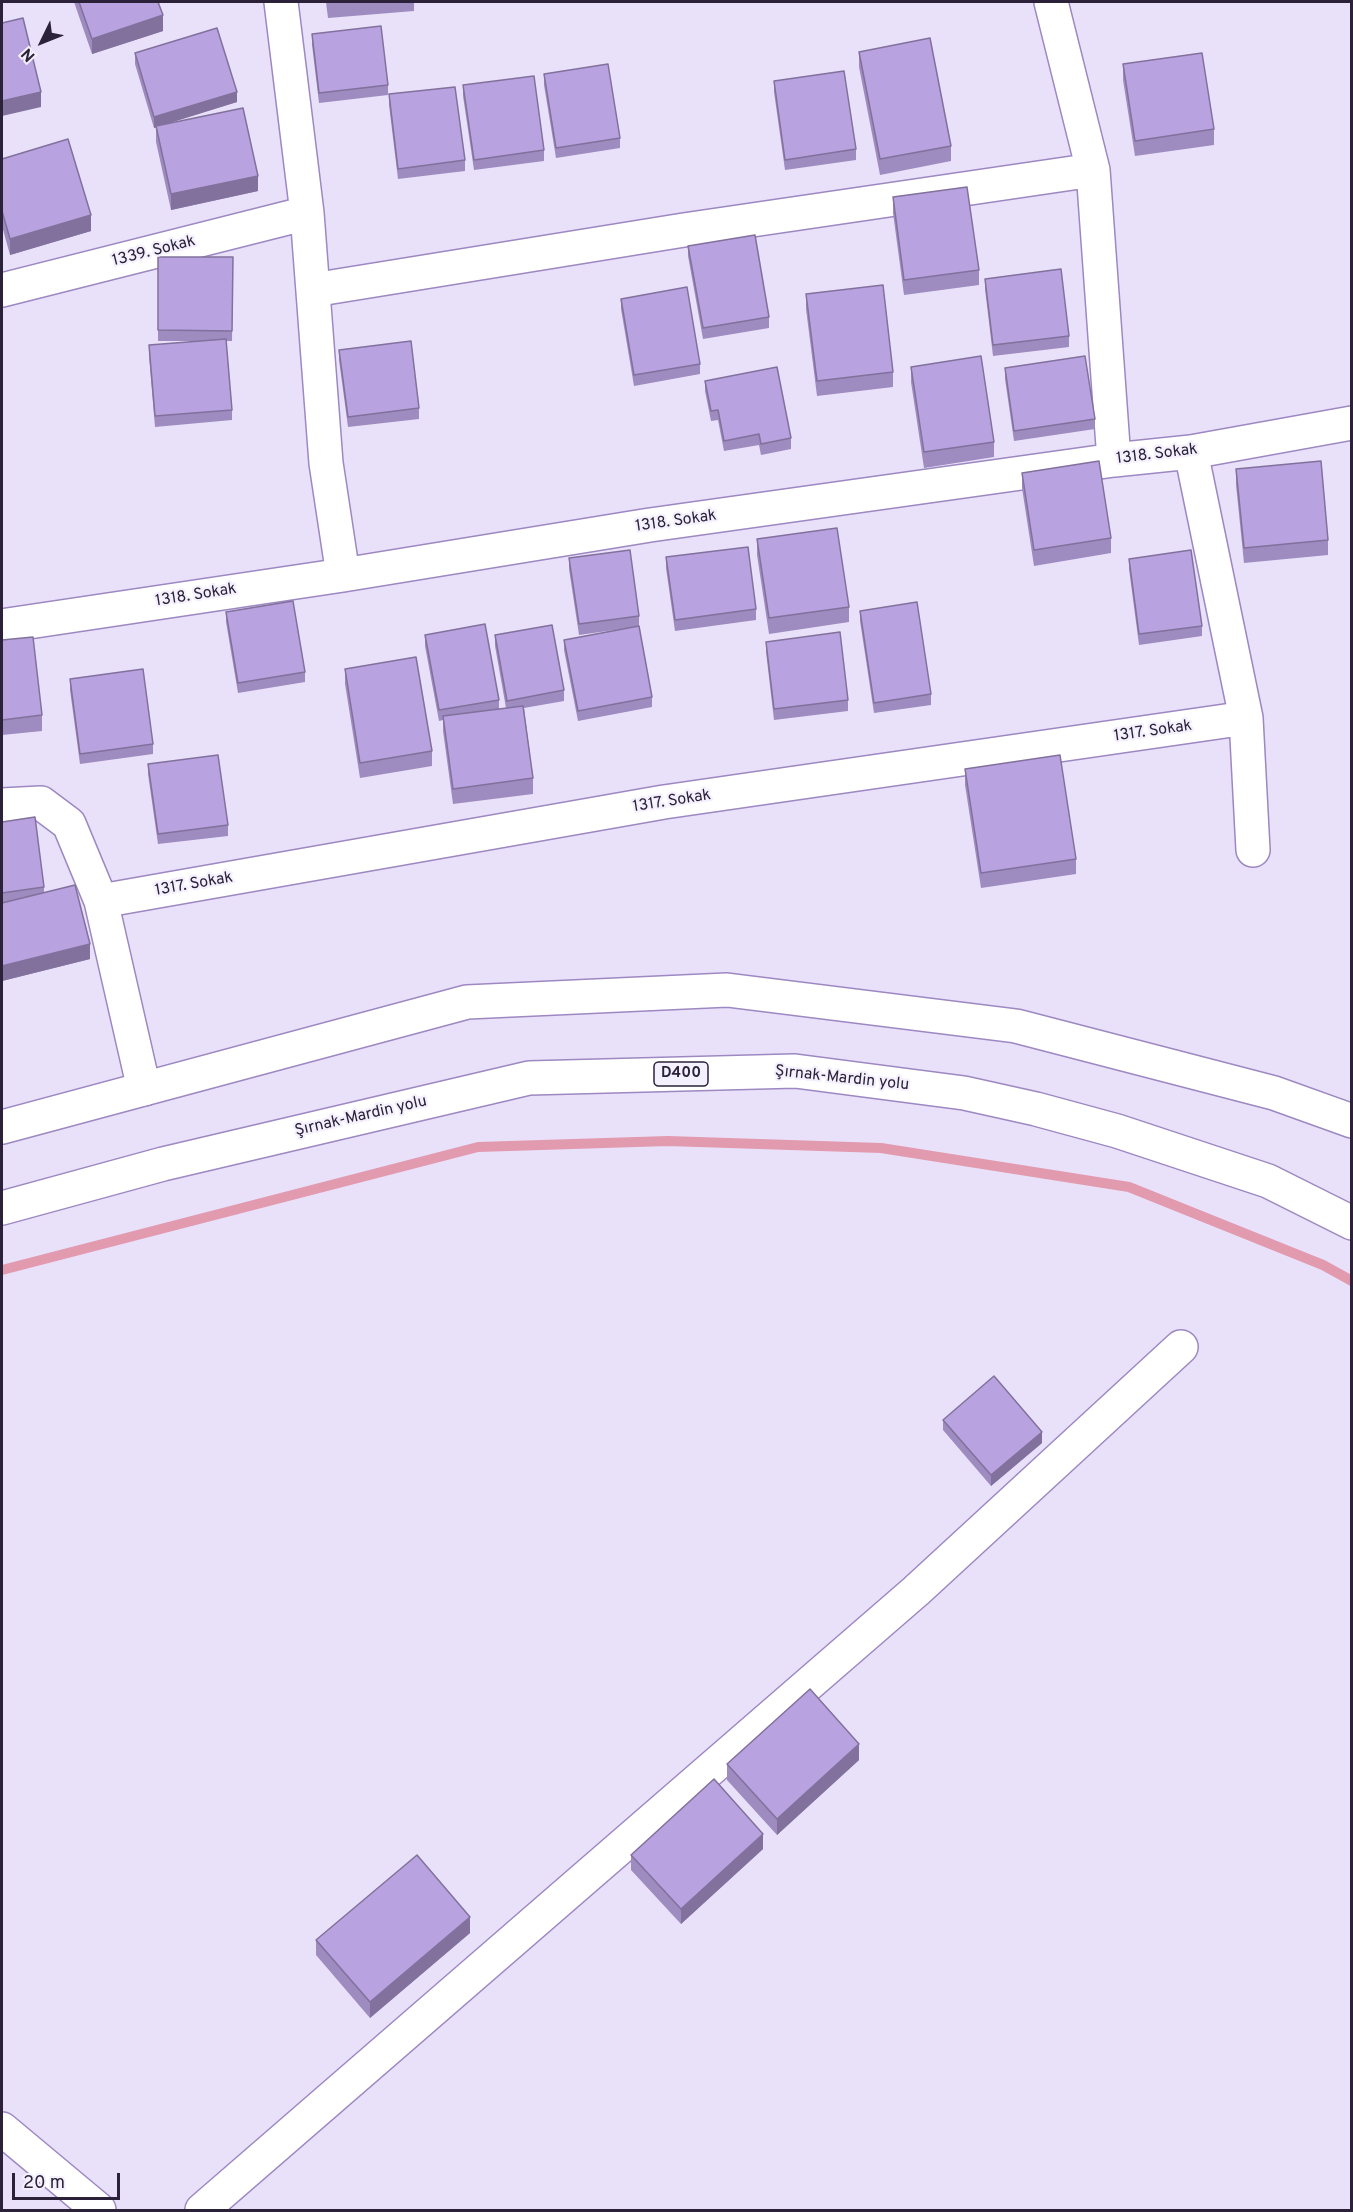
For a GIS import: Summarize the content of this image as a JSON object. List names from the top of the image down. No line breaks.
{"streets":{"main road":["1339. Sokak","1318. Sokak","1317. Sokak","D400","Şırnak-Mardin yolu"]},"scale_bar":"20 m","north":"bottom left"}
